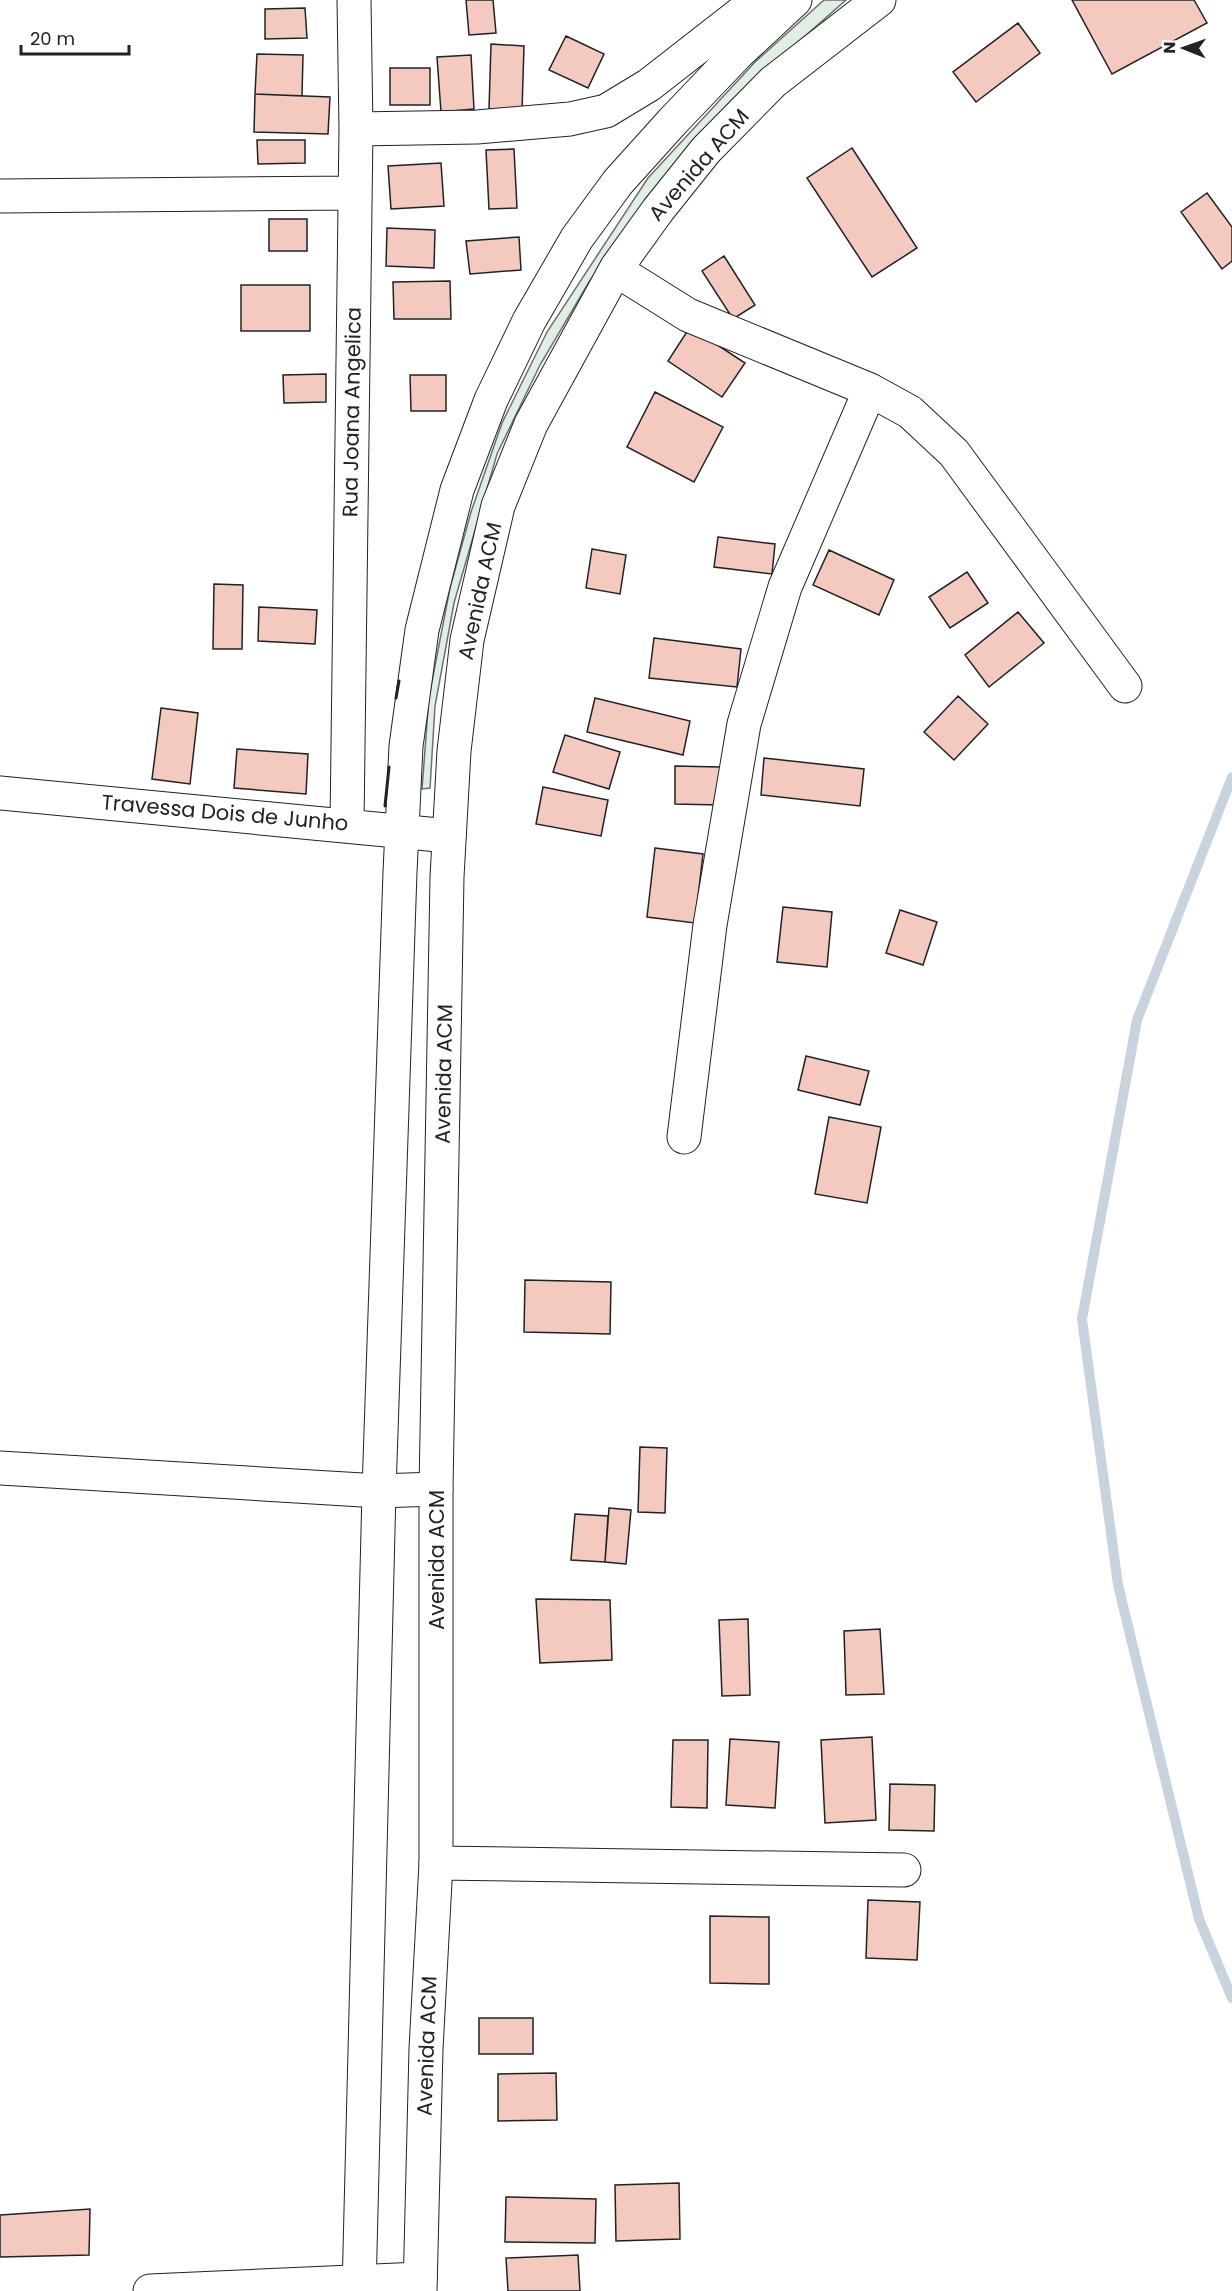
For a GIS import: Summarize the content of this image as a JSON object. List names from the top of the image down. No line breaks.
{"streets":{"main road":["Avenida ACM","Rua Joana Angelica","Travessa Dois de Junho"]},"crossings":[["Avenida ACM","Travessa Dois de Junho"],["Rua Joana Angelica","Travessa Dois de Junho"]],"scale_bar":"20 m","north":"left"}
